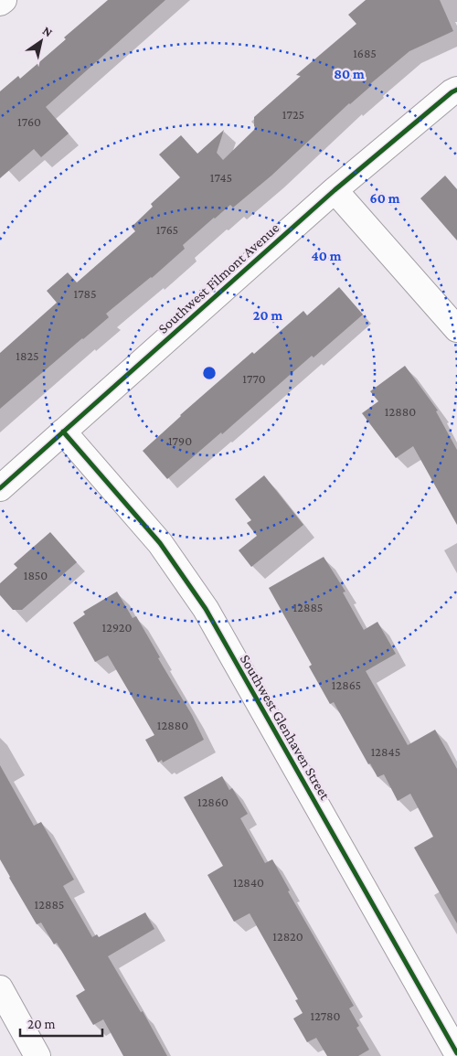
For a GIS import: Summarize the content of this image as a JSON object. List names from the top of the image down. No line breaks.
{"streets":{"street":["Southwest Filmont Avenue","Southwest Glenhaven Street"]},"crossings":[["Southwest Filmont Avenue","Southwest Glenhaven Street"]],"house_numbers":["1685","1725","1760","1745","1765","1785","1825","1770","12880","1790","1850","12885","12920","12865","12880","12845","12860","12840","12885","12820","12780"],"scale_bar":"20 m","north":"top right","rings":["80 m","60 m","40 m","20 m"]}
